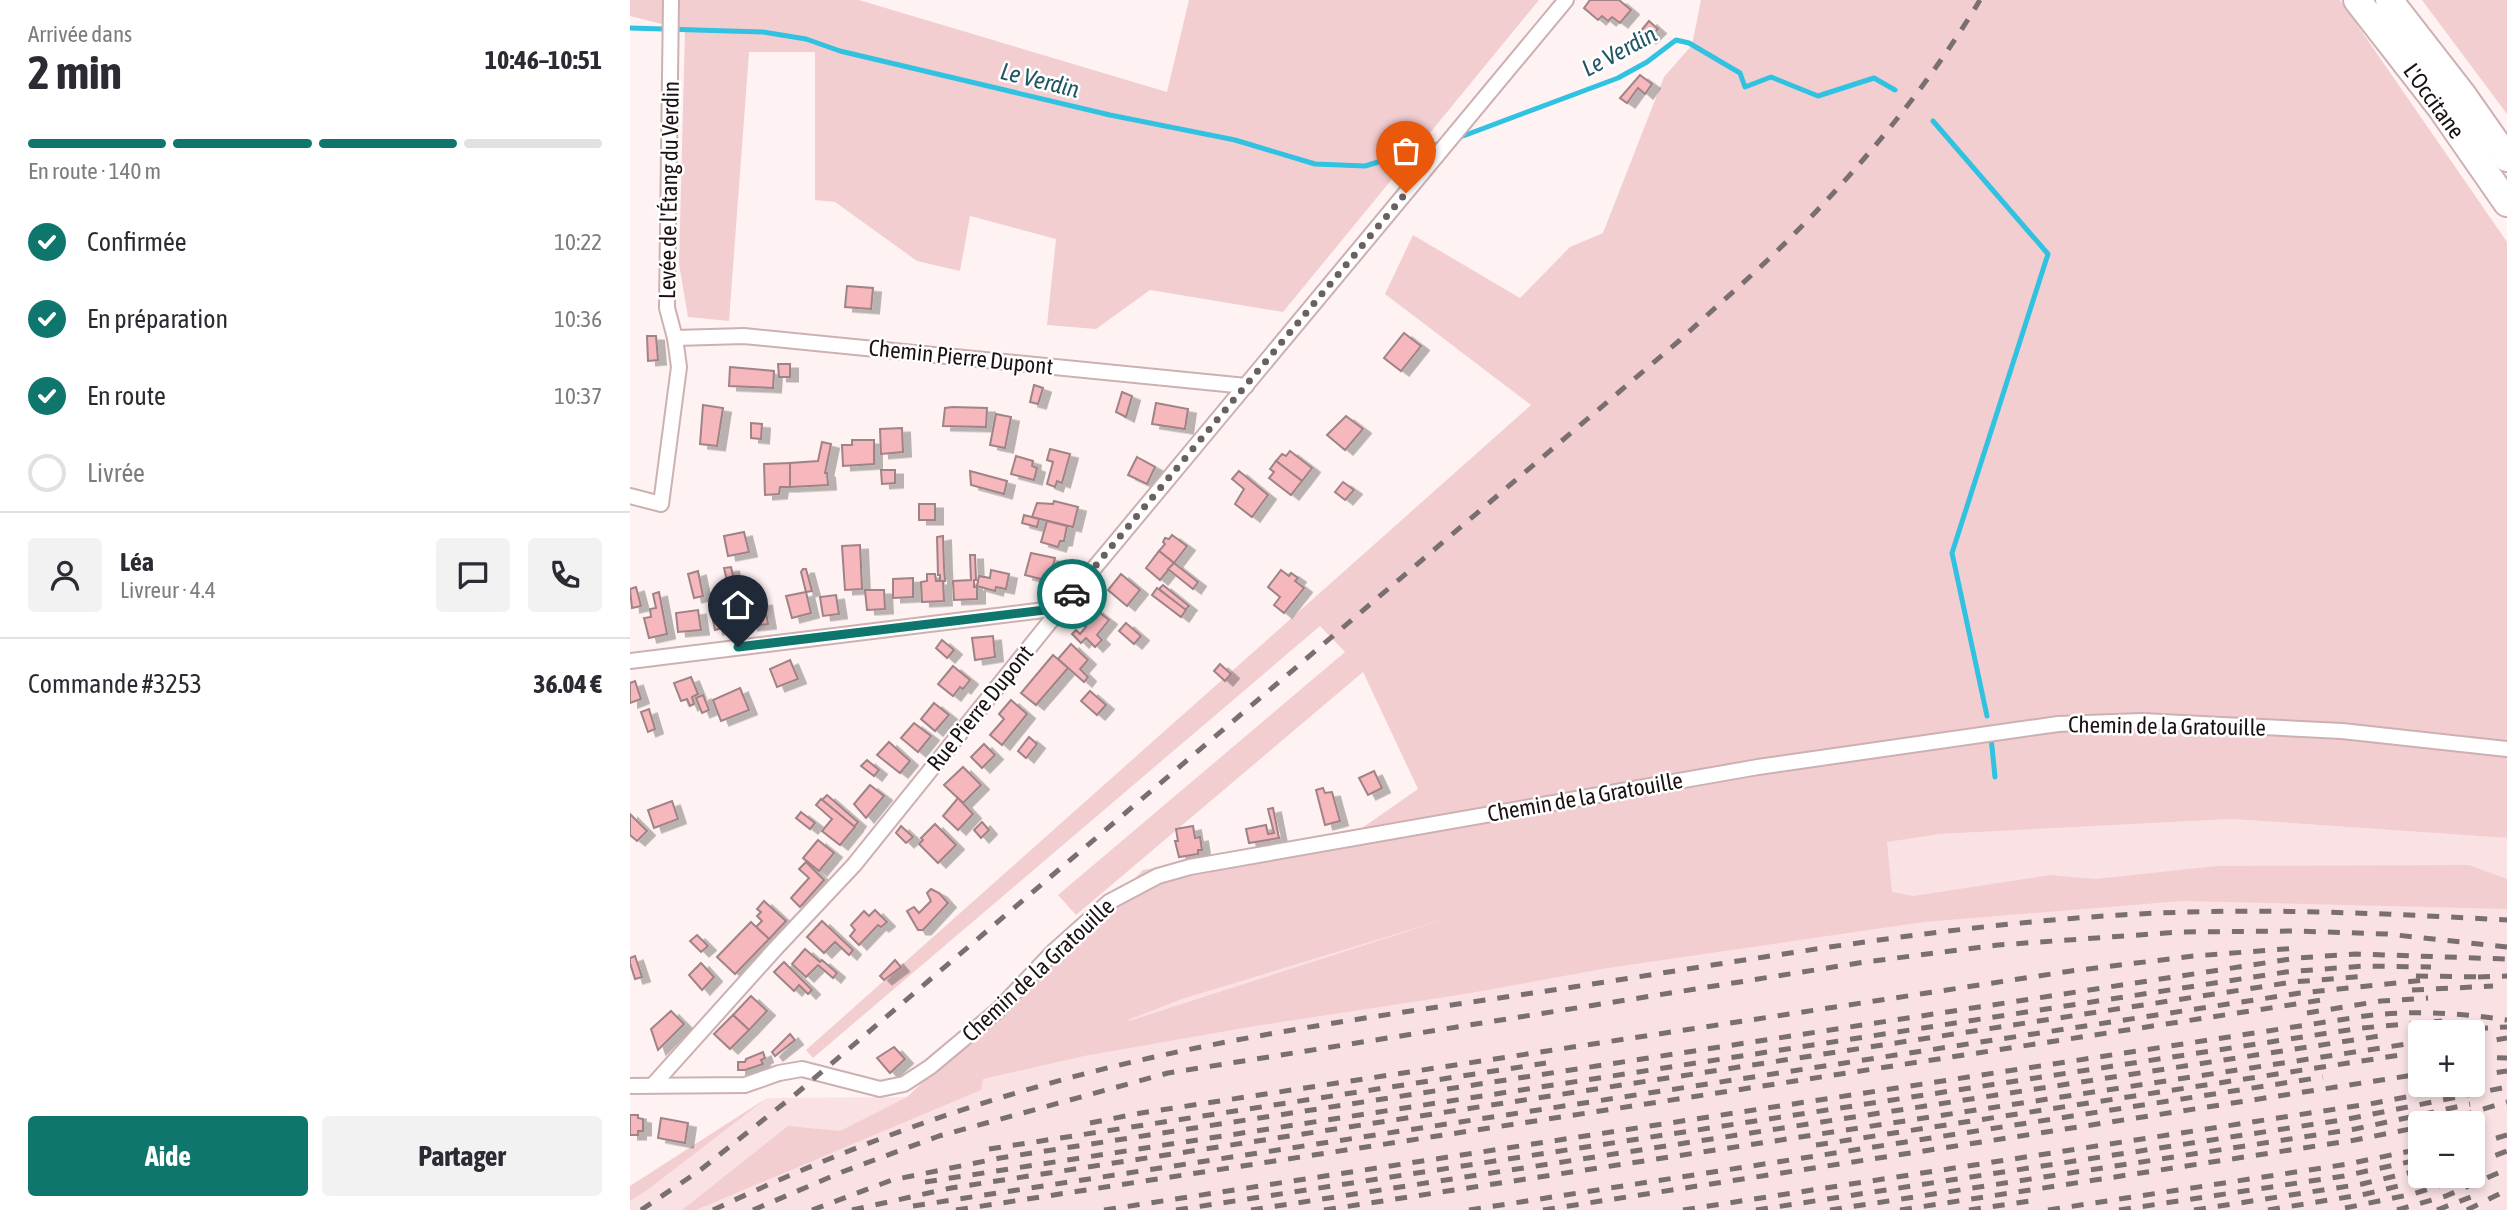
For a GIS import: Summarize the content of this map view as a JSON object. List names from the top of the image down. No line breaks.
{"streets":{"highway":["L'Occitane"],"street":["Levée de l'Étang du Verdin","Chemin Pierre Dupont","Rue Pierre Dupont","Chemin de la Gratouille"]},"crossings":[["Levée de l'Étang du Verdin","Chemin Pierre Dupont"],["Chemin Pierre Dupont","Rue Pierre Dupont"],["Rue Pierre Dupont","Chemin de la Gratouille"]],"water":["Le Verdin"],"page":{"heading":["2 min","Arrivée dans","10:46–10:51"],"panel":["Léa","Livreur · 4.4","Commande #3253","36.04 €"],"bar":"En route · 140 m","list":[["Confirmée","10:22"],["En préparation","10:36"],["En route","10:37"],"Livrée"],"map_buttons":["+","−"],"buttons":["Aide","Partager"]}}
